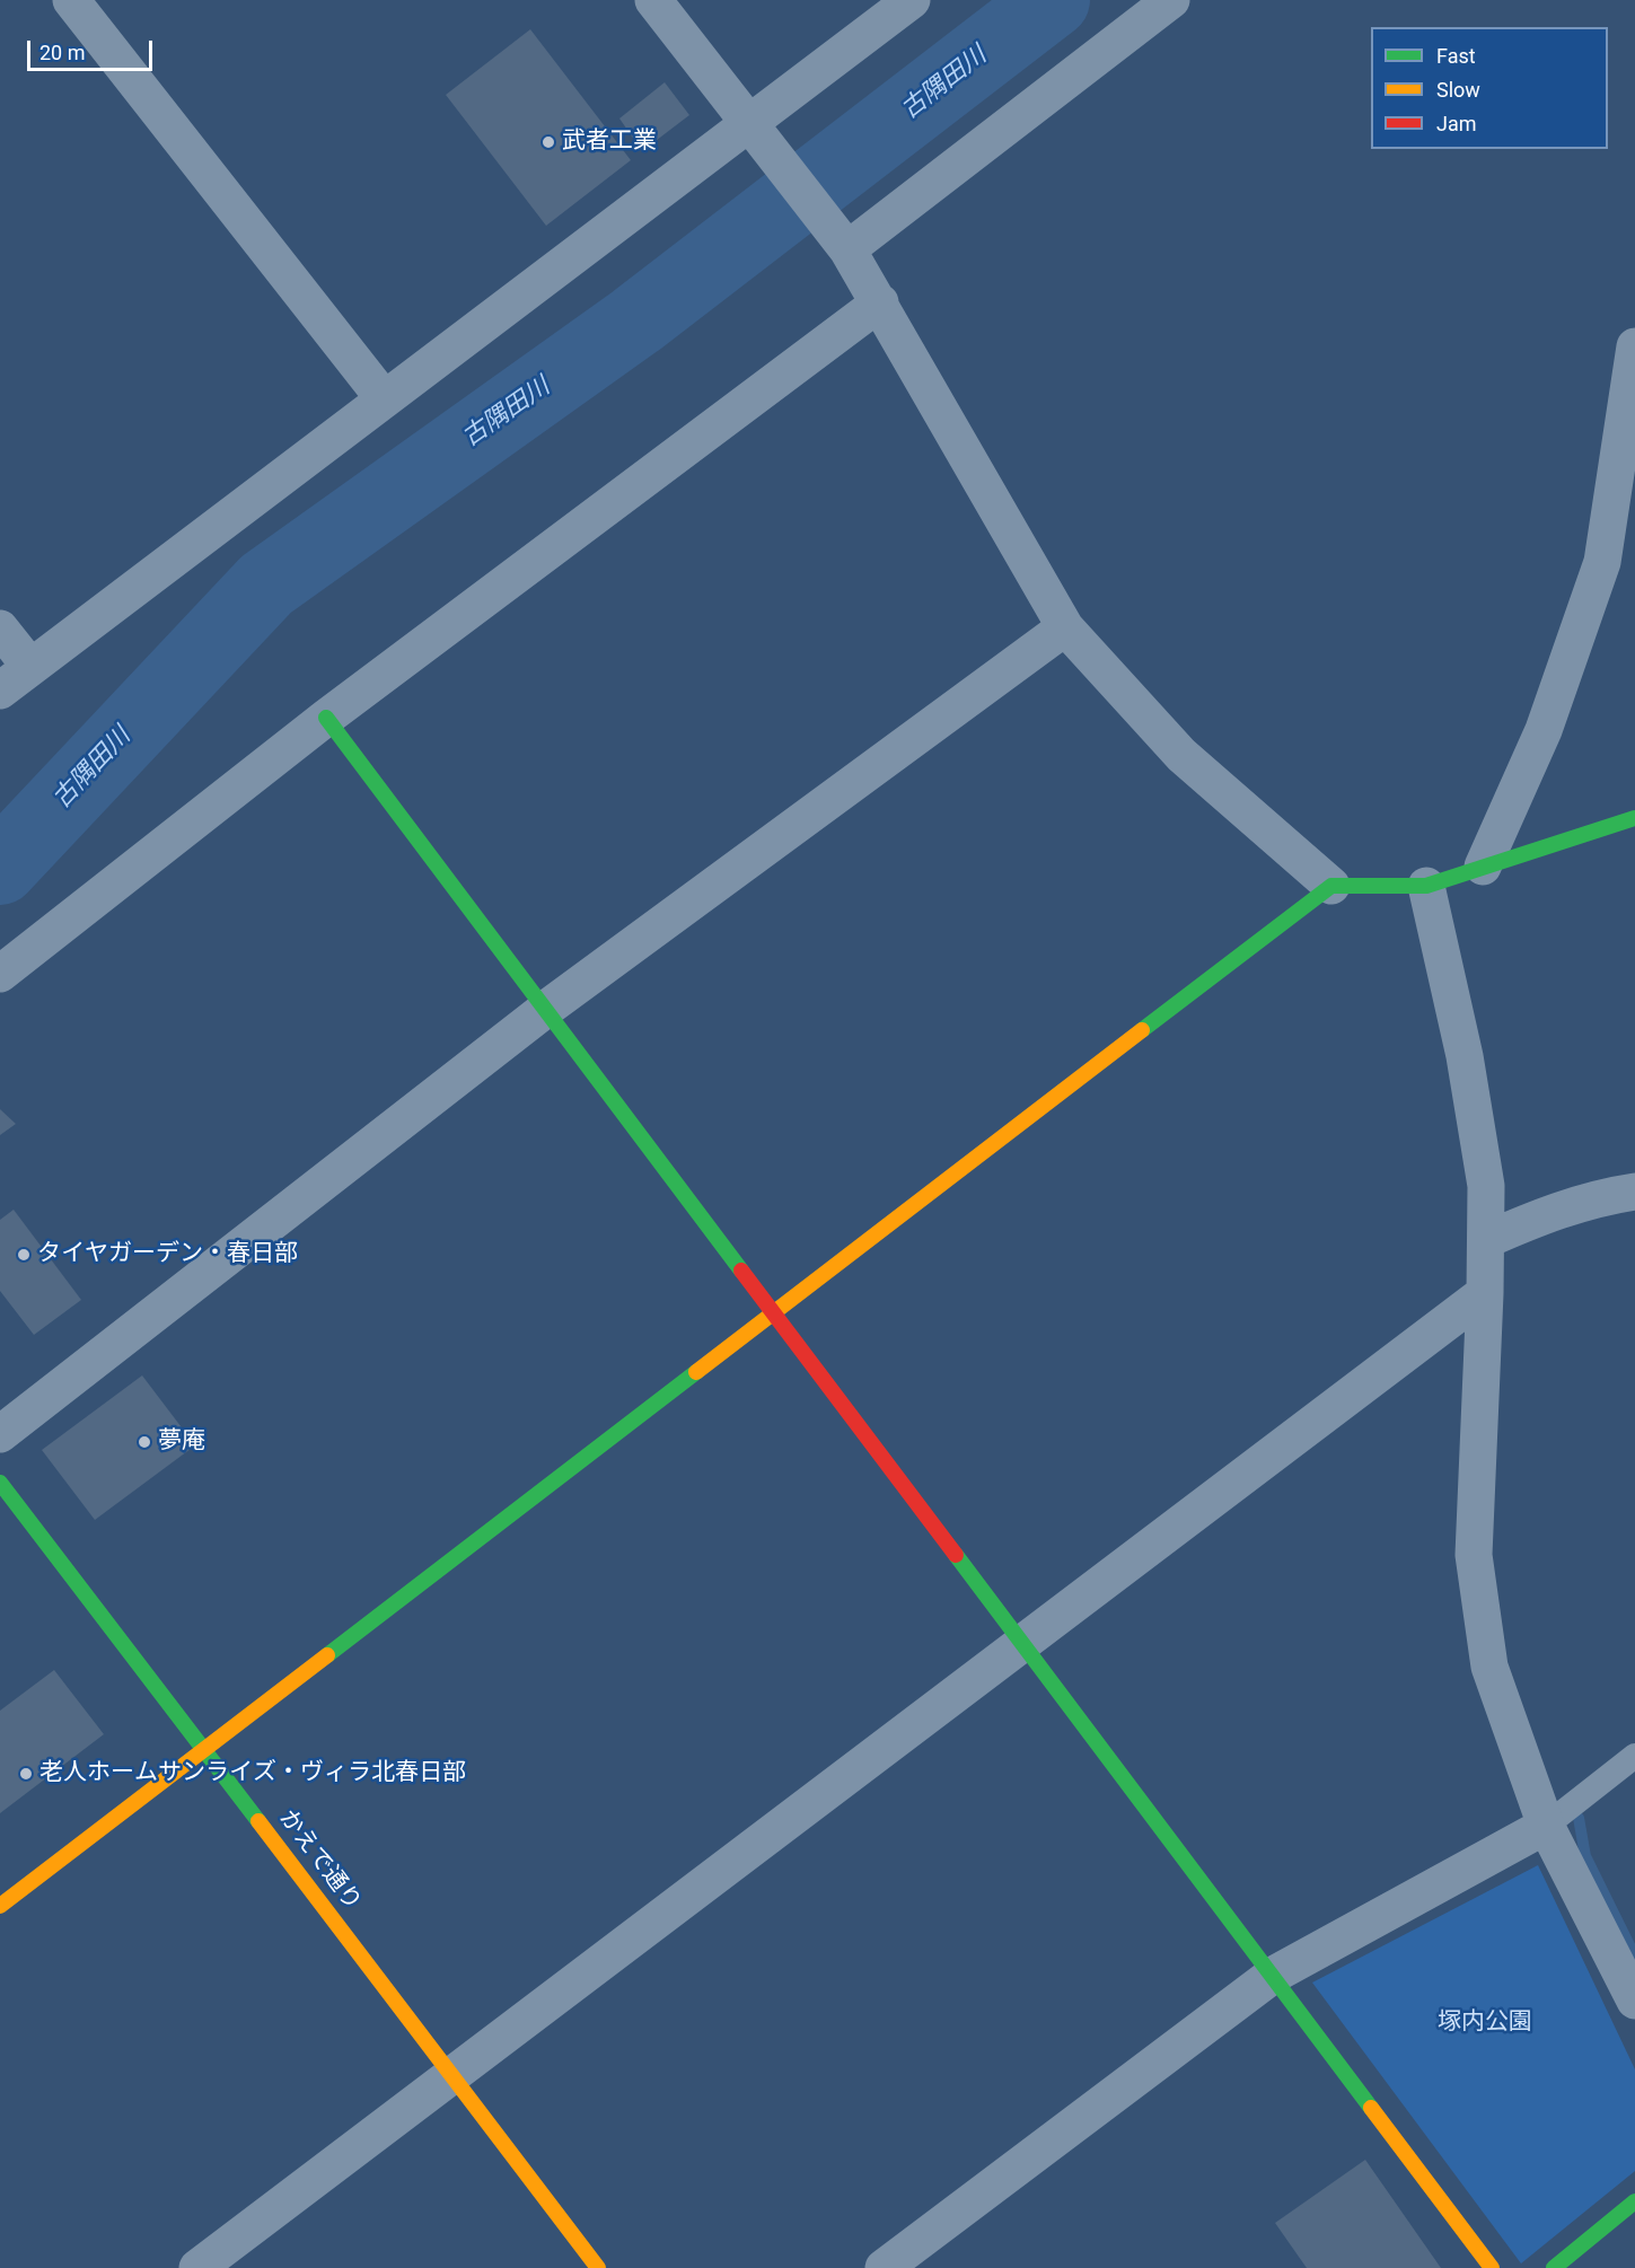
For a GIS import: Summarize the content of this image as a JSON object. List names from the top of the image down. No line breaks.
{"streets":{"street":["かえで通り"]},"water":["古隅田川"],"parks":["塚内公園"],"places":["武者工業","タイヤガーデン・春日部","夢庵","老人ホームサンライズ・ヴィラ北春日部"],"legend":["Fast","Slow","Jam"],"scale_bar":"20 m"}
